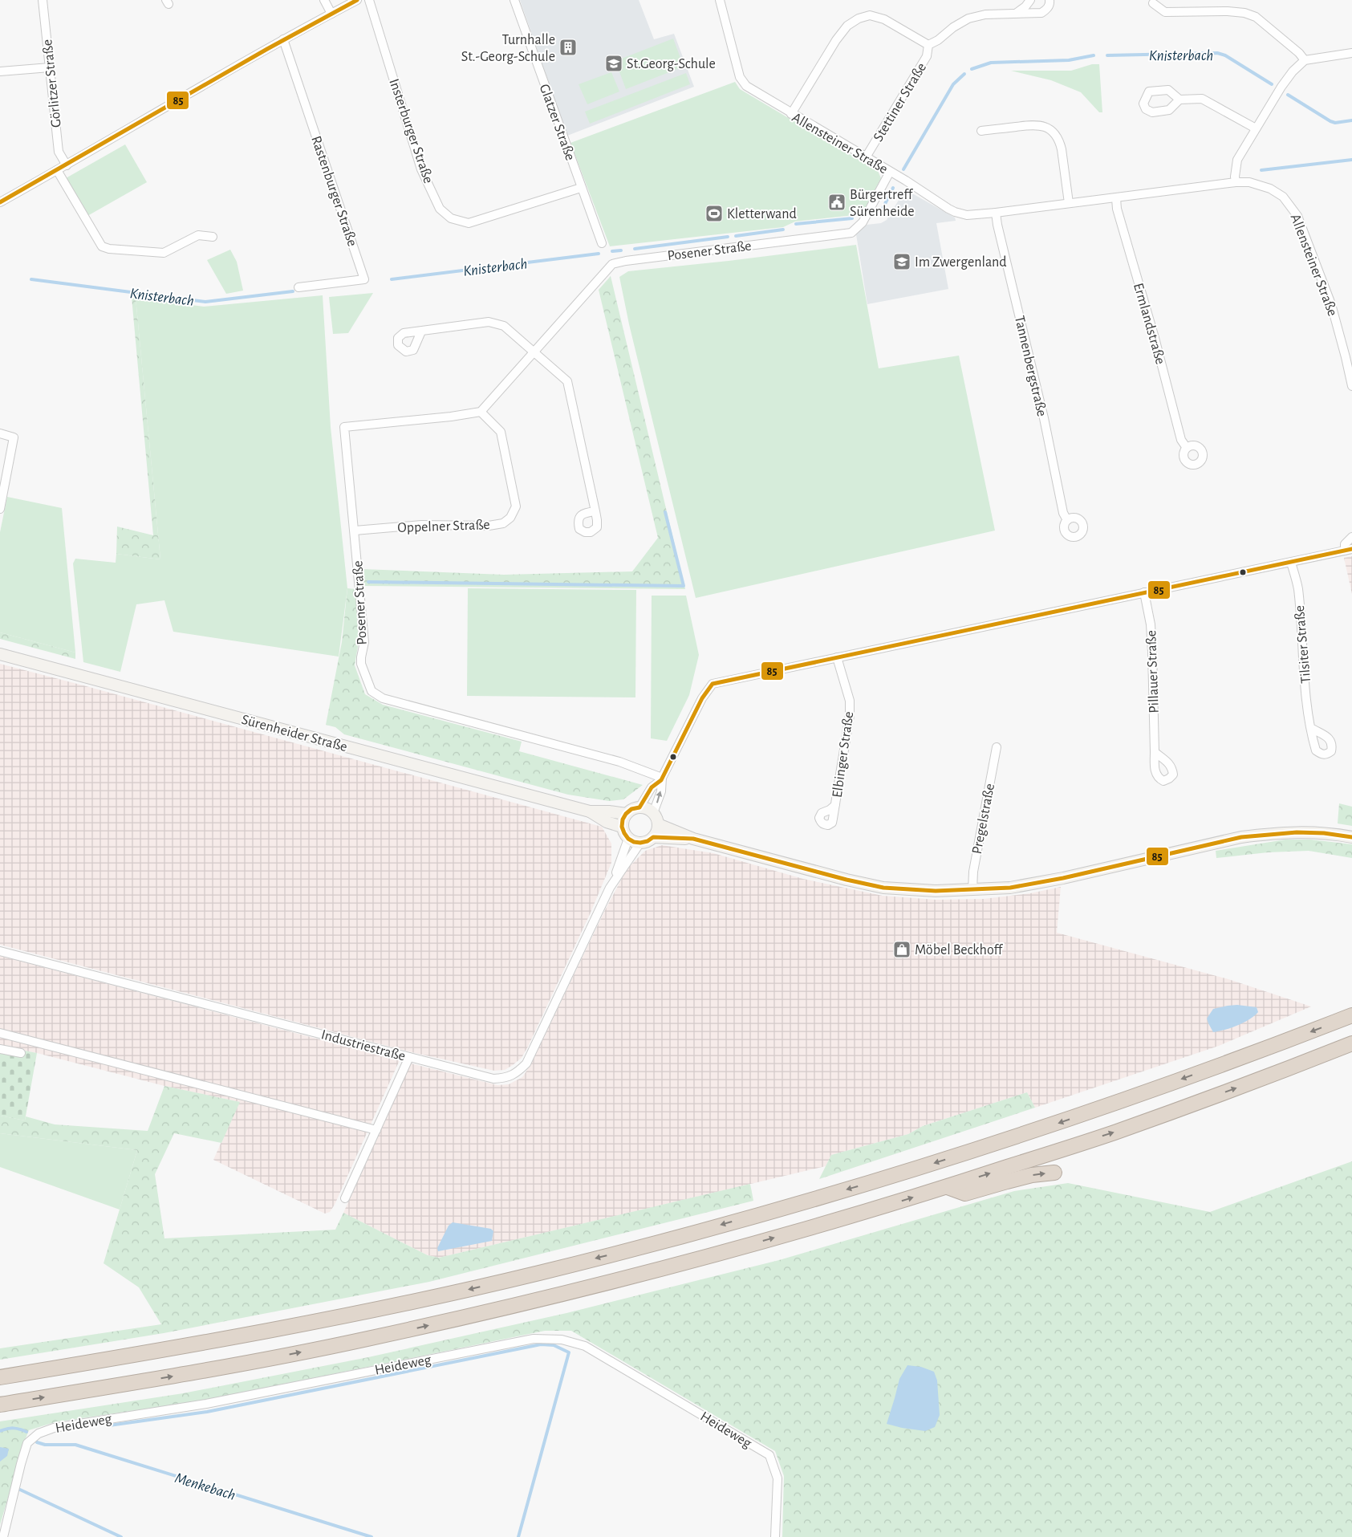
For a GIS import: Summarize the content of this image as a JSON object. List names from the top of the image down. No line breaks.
{"streets":{"main road":["Sürenheider Straße"],"street":["Görlitzer Straße","Stettiner Straße","Glatzer Straße","Insterburger Straße","Allensteiner Straße","Rastenburger Straße","Posener Straße","Ermlandstraße","Tannenbergstraße","Oppelner Straße","Tilsiter Straße","Pillauer Straße","Elbinger Straße","Pregelstraße","Industriestraße","Heideweg"]},"crossings":[["Stettiner Straße","Allensteiner Straße"],["Glatzer Straße","Insterburger Straße"],["Allensteiner Straße","Posener Straße"],["Allensteiner Straße","Ermlandstraße"],["Allensteiner Straße","Tannenbergstraße"],["Posener Straße","Oppelner Straße"],["Sürenheider Straße","Industriestraße"]],"water":["Knisterbach","Menkebach"],"places":{"building":["Turnhalle St.-Georg-Schule"],"school or university":["St.Georg-Schule","Im Zwergenland"],"public building":["Bürgertreff Sürenheide"],"sports":["Kletterwand"],"shop":["Möbel Beckhoff"]},"lines":["transit line 85"]}
